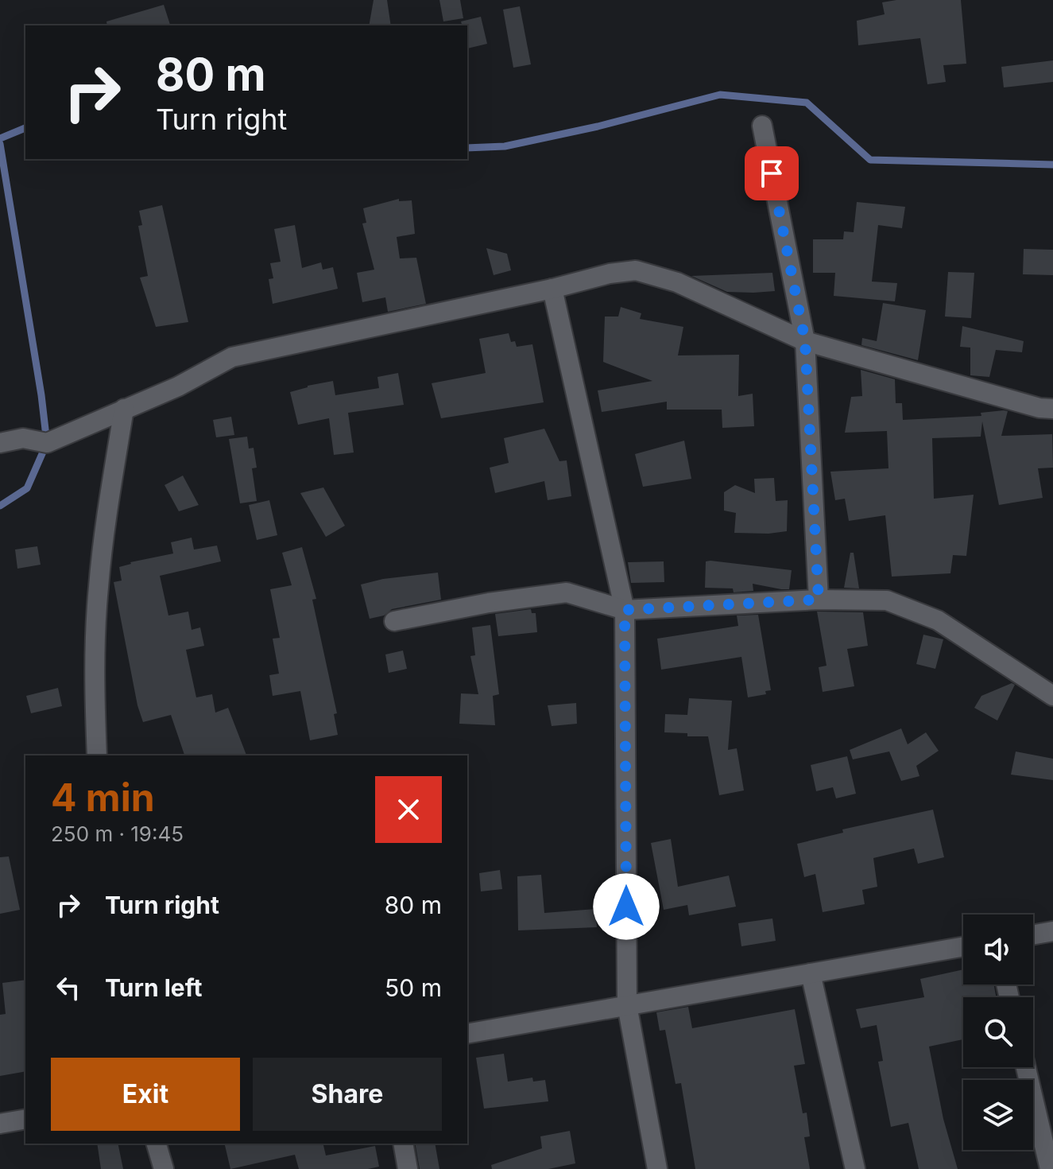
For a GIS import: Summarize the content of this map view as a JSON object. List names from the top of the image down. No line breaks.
{"page":{"turn":["80 m","Turn right"],"heading":["4 min","250 m · 19:45"],"list":[{"name":"Turn right","value":"80 m"},{"name":"Turn left","value":"50 m"}],"buttons":["Exit","Share"]}}
